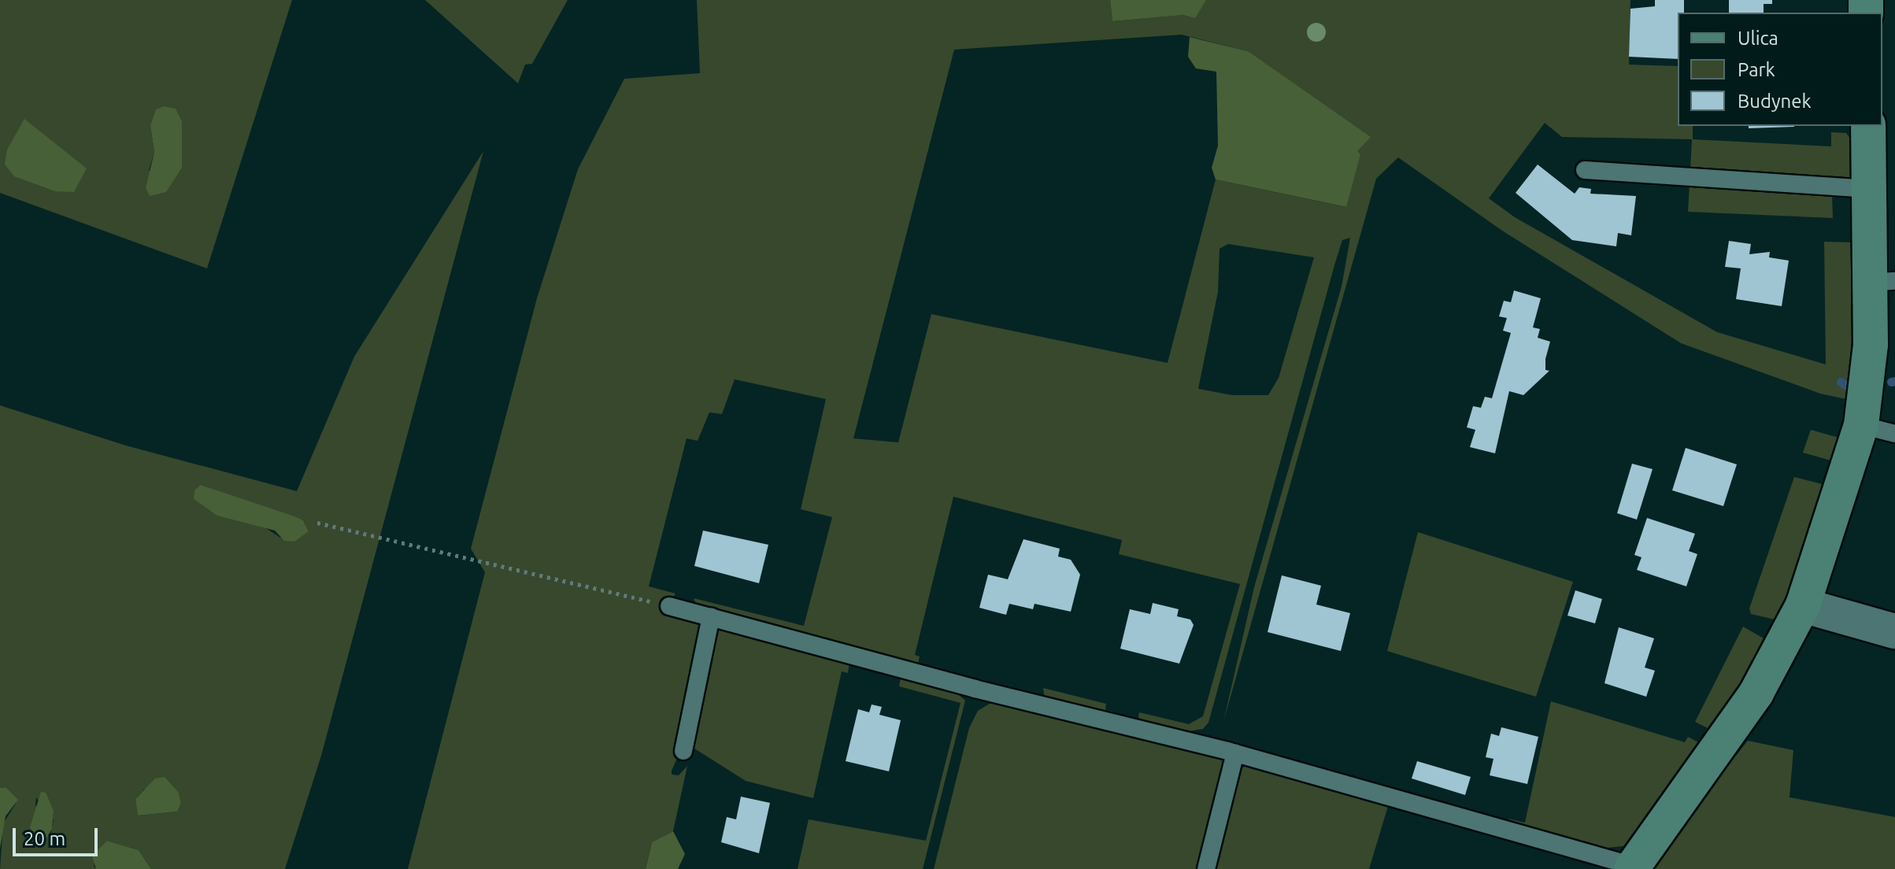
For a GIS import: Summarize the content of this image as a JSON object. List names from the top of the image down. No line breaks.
{"legend":["Ulica","Park","Budynek"],"scale_bar":"20 m"}
